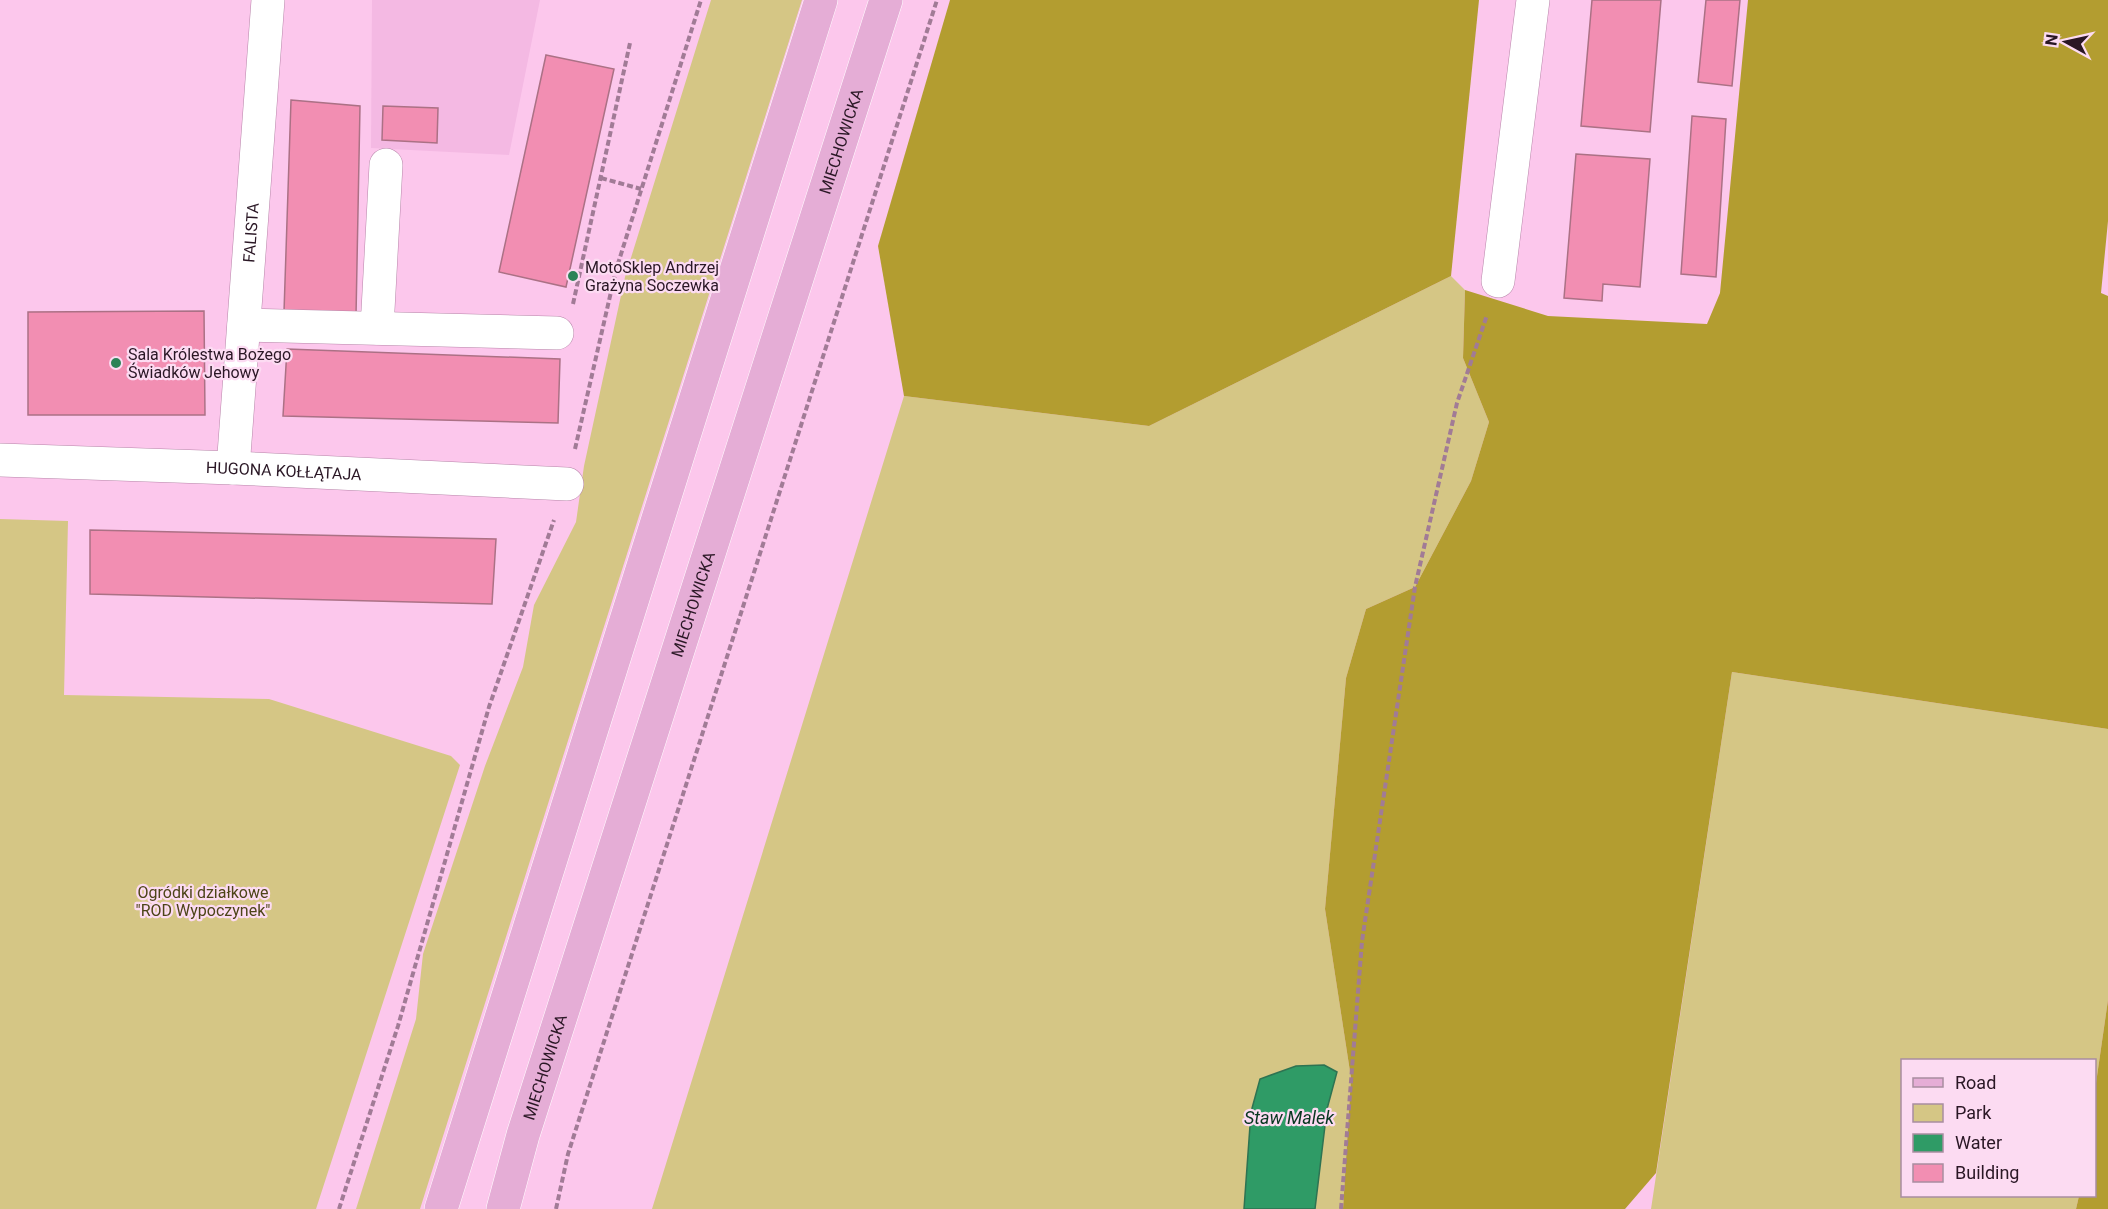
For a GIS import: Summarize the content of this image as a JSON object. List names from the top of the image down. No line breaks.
{"streets":{"main road":["MIECHOWICKA"],"street":["FALISTA","HUGONA KOŁŁĄTAJA"]},"crossings":[["FALISTA","HUGONA KOŁŁĄTAJA"]],"water":["Staw Malek"],"parks":["Ogródki działkowe \"ROD Wypoczynek\""],"places":["MotoSklep Andrzej Grażyna Soczewka","Sala Królestwa Bożego Świadków Jehowy"],"legend":["Road","Park","Water","Building"],"north":"left"}
